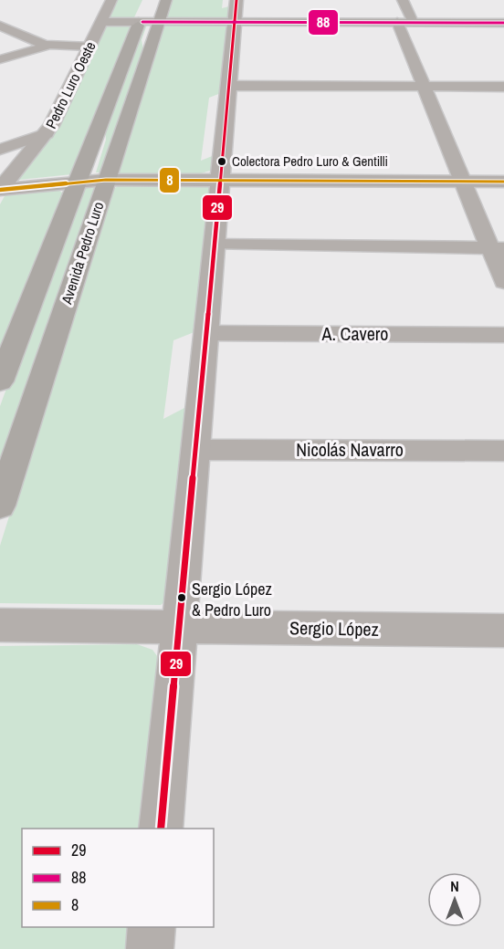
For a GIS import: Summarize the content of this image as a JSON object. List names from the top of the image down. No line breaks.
{"streets":{"main road":["Avenida Pedro Luro"],"street":["Pedro Luro Oeste","A. Cavero","Nicolás Navarro","Sergio López"]},"places":["Colectora Pedro Luro & Gentilli","Sergio López & Pedro Luro"],"lines":["transit line 29","transit line 88","transit line 8"],"legend":["29","88","8"],"north":"top"}
